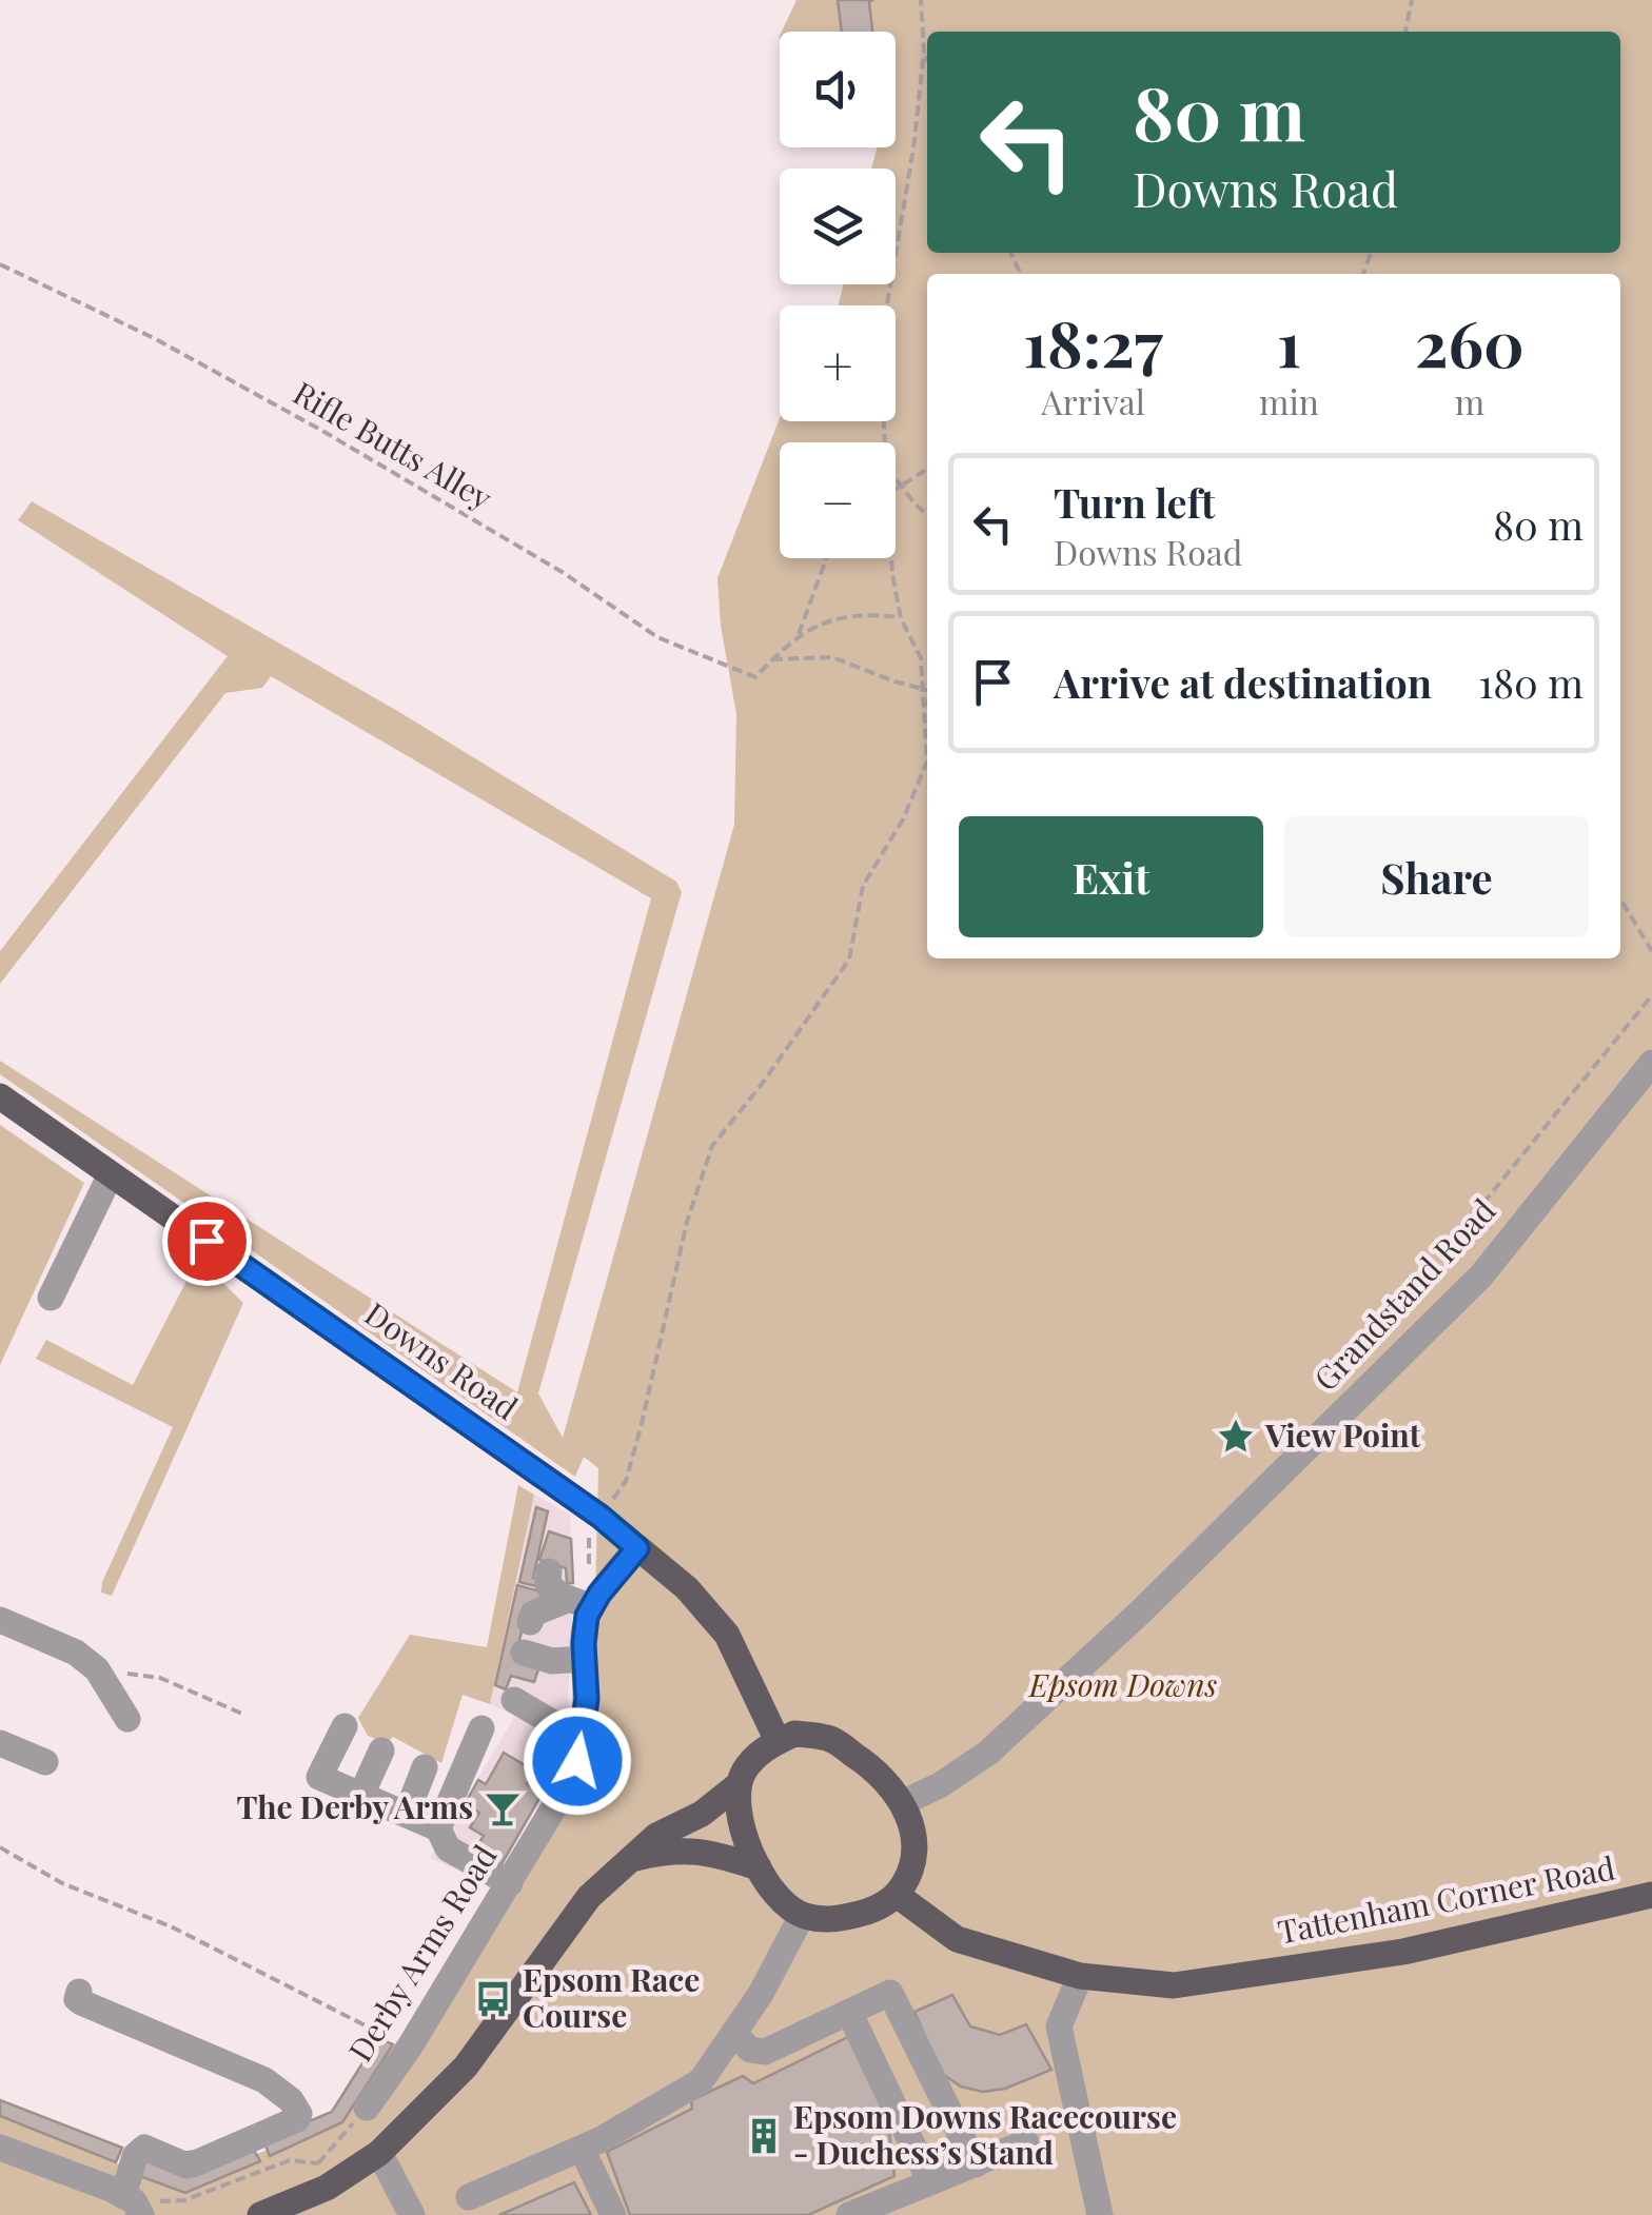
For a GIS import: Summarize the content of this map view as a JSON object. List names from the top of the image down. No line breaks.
{"streets":{"main road":["Downs Road","Tattenham Corner Road"],"street":["Grandstand Road","Derby Arms Road"],"path":["Rifle Butts Alley"]},"crossings":[["Grandstand Road","Downs Road"],["Grandstand Road","Tattenham Corner Road"],["Downs Road","Tattenham Corner Road"]],"parks":["Epsom Downs"],"places":{"place":["View Point"],"bar":["The Derby Arms"],"bus stop":["Epsom Race Course"],"building":["Epsom Downs Racecourse - Duchess’s Stand"]},"page":{"map_buttons":["+","−"],"turn":["80 m","Downs Road"],"eta":["18:27","Arrival","1","min","260","m"],"list":[{"name":"Turn left","note":"Downs Road","value":"80 m"},{"name":"Arrive at destination","value":"180 m"}],"buttons":["Exit","Share"]}}
